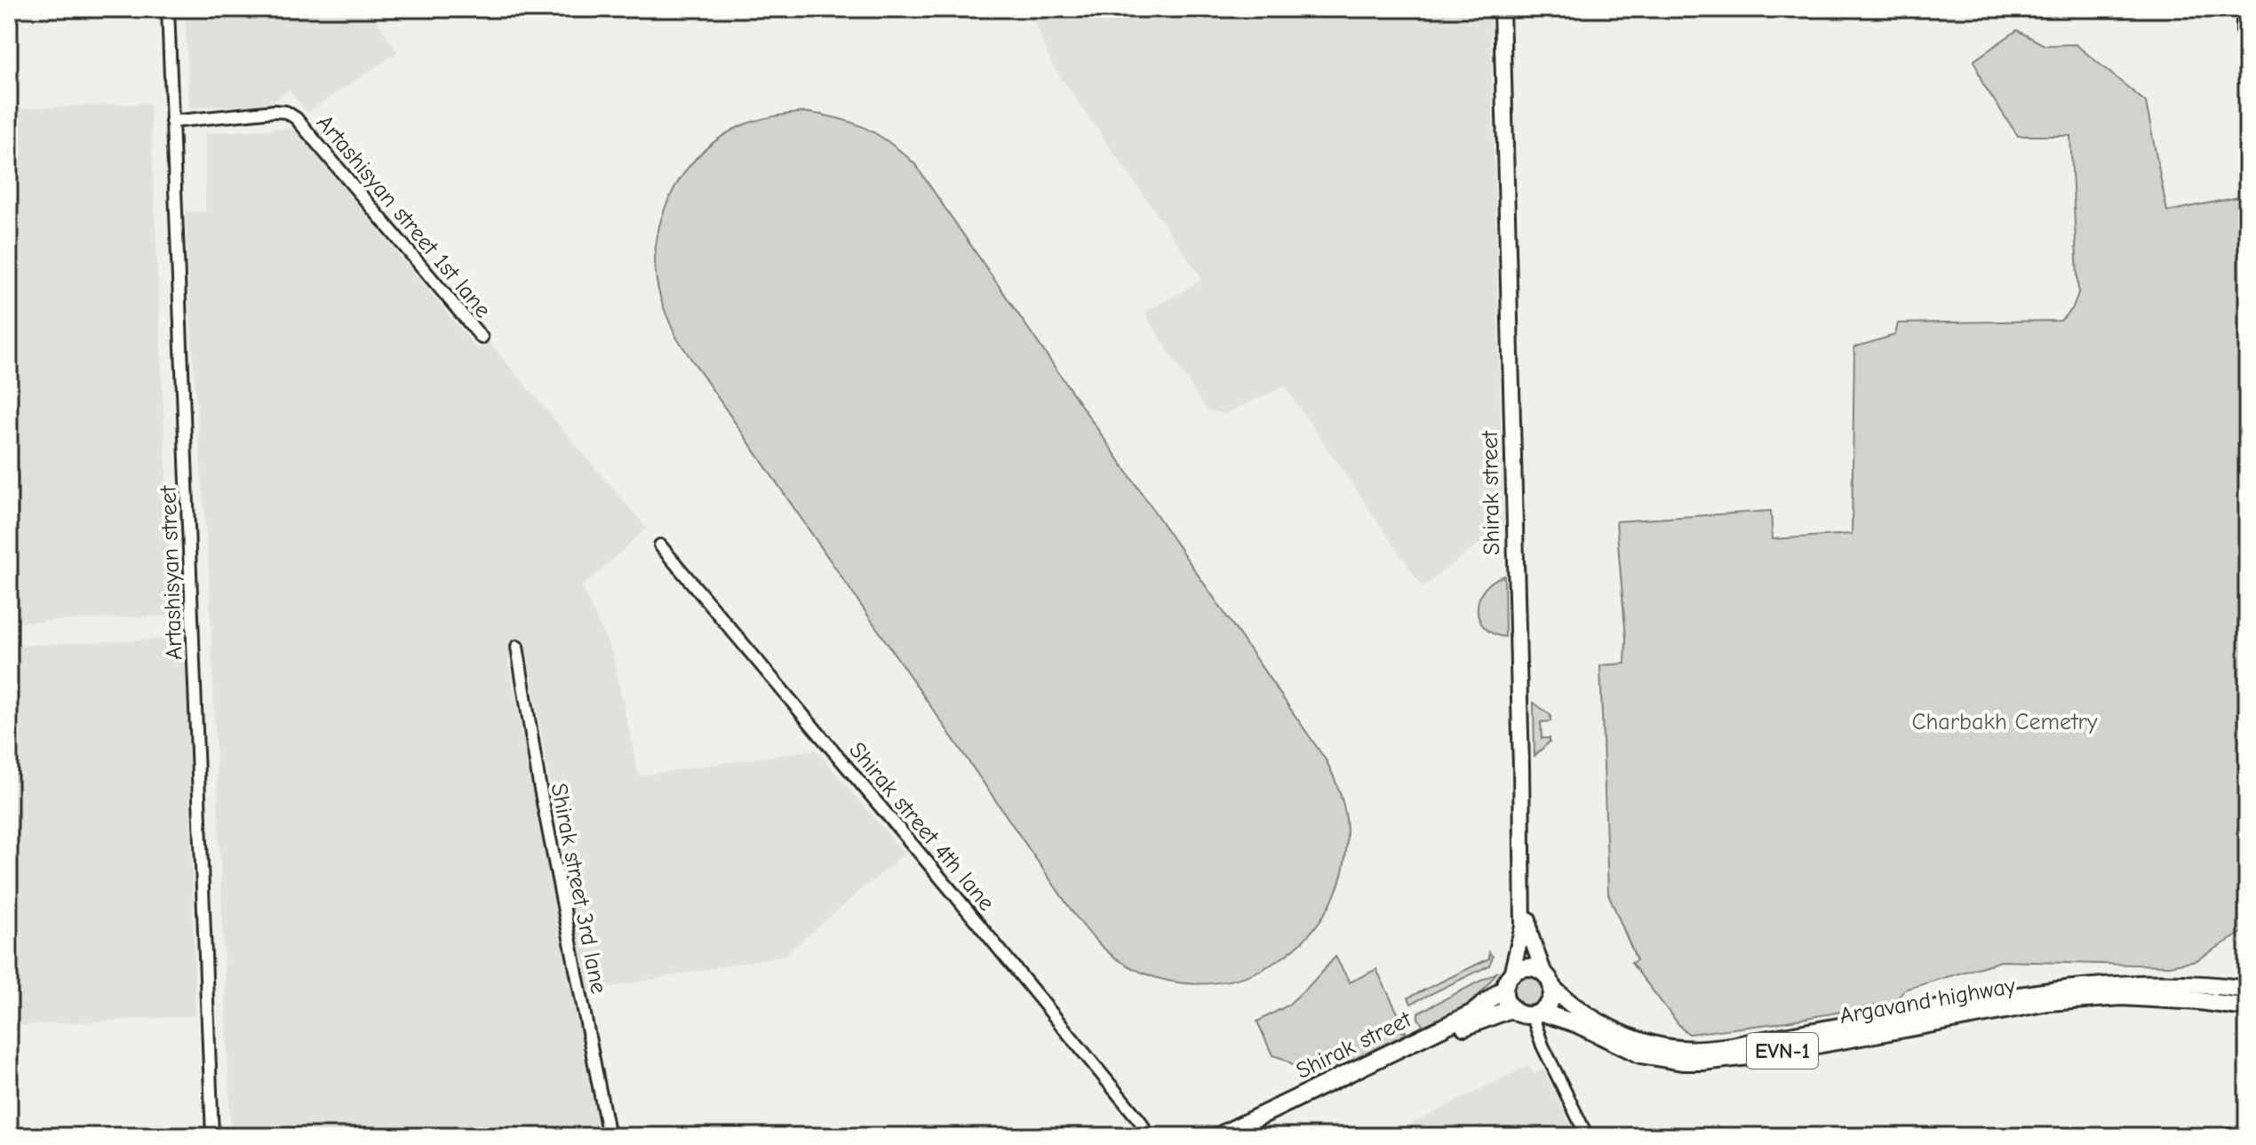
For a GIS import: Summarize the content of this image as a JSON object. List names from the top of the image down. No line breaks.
{"streets":{"highway":["Shirak street","Argavand highway","EVN-1"],"street":["Artashisyan street 1st lane","Artashisyan street","Shirak street 4th lane","Shirak street 3rd lane"]},"crossings":[["Artashisyan street 1st lane","Artashisyan street"],["Shirak street","Argavand highway"],["Shirak street","EVN-1"],["Argavand highway","EVN-1"]],"parks":["Charbakh Cemetry"]}
